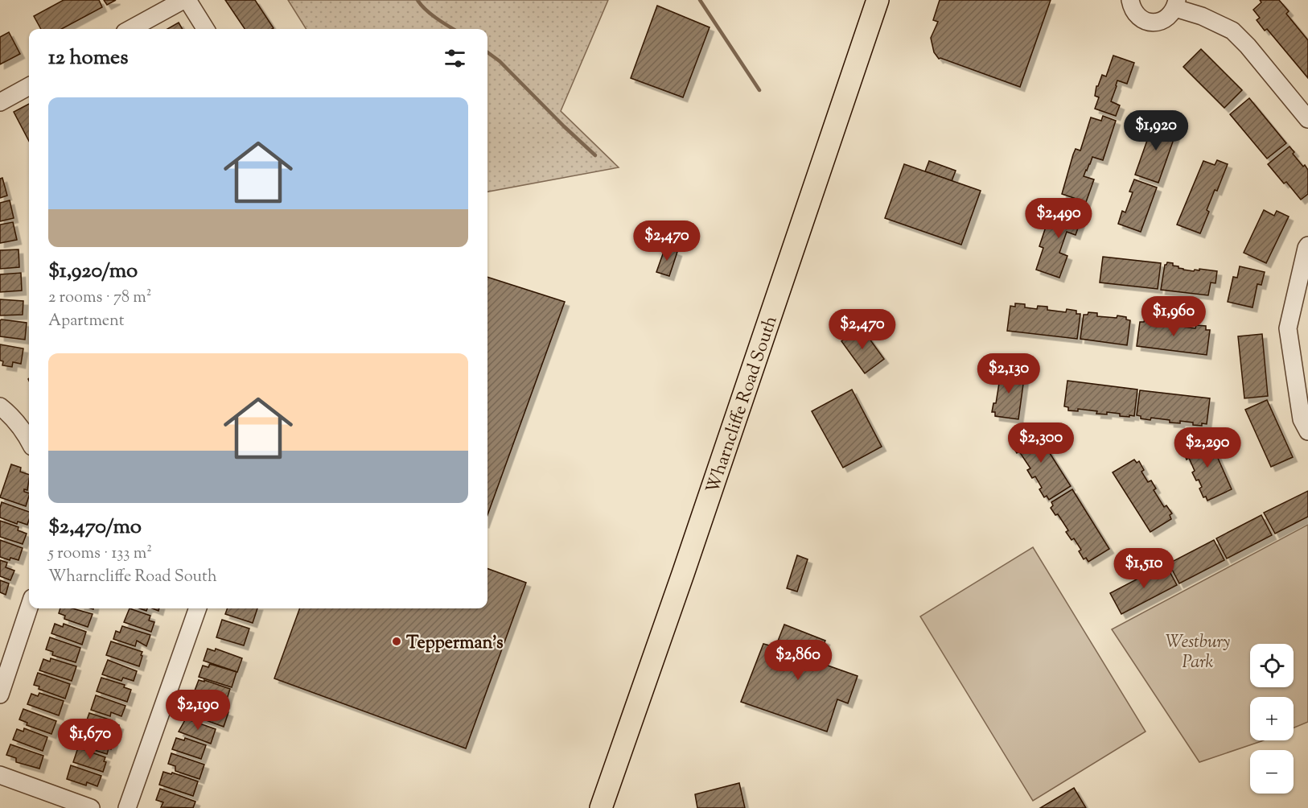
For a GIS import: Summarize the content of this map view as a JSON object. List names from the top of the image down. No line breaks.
{"streets":{"main road":["Wharncliffe Road South"]},"parks":["Westbury Park"],"places":["Tepperman's"],"page":{"heading":"12 homes","list":[{"name":"$1,920/mo","note":"2 rooms · 78 m² · Apartment"},{"name":"$2,470/mo","note":"5 rooms · 133 m² · Wharncliffe Road South"}],"price":["$1,920","$2,490","$2,470","$1,960","$2,470","$2,130","$2,300","$2,290","$1,510","$2,860","$2,190","$1,670"],"map_buttons":["+","−"]}}
